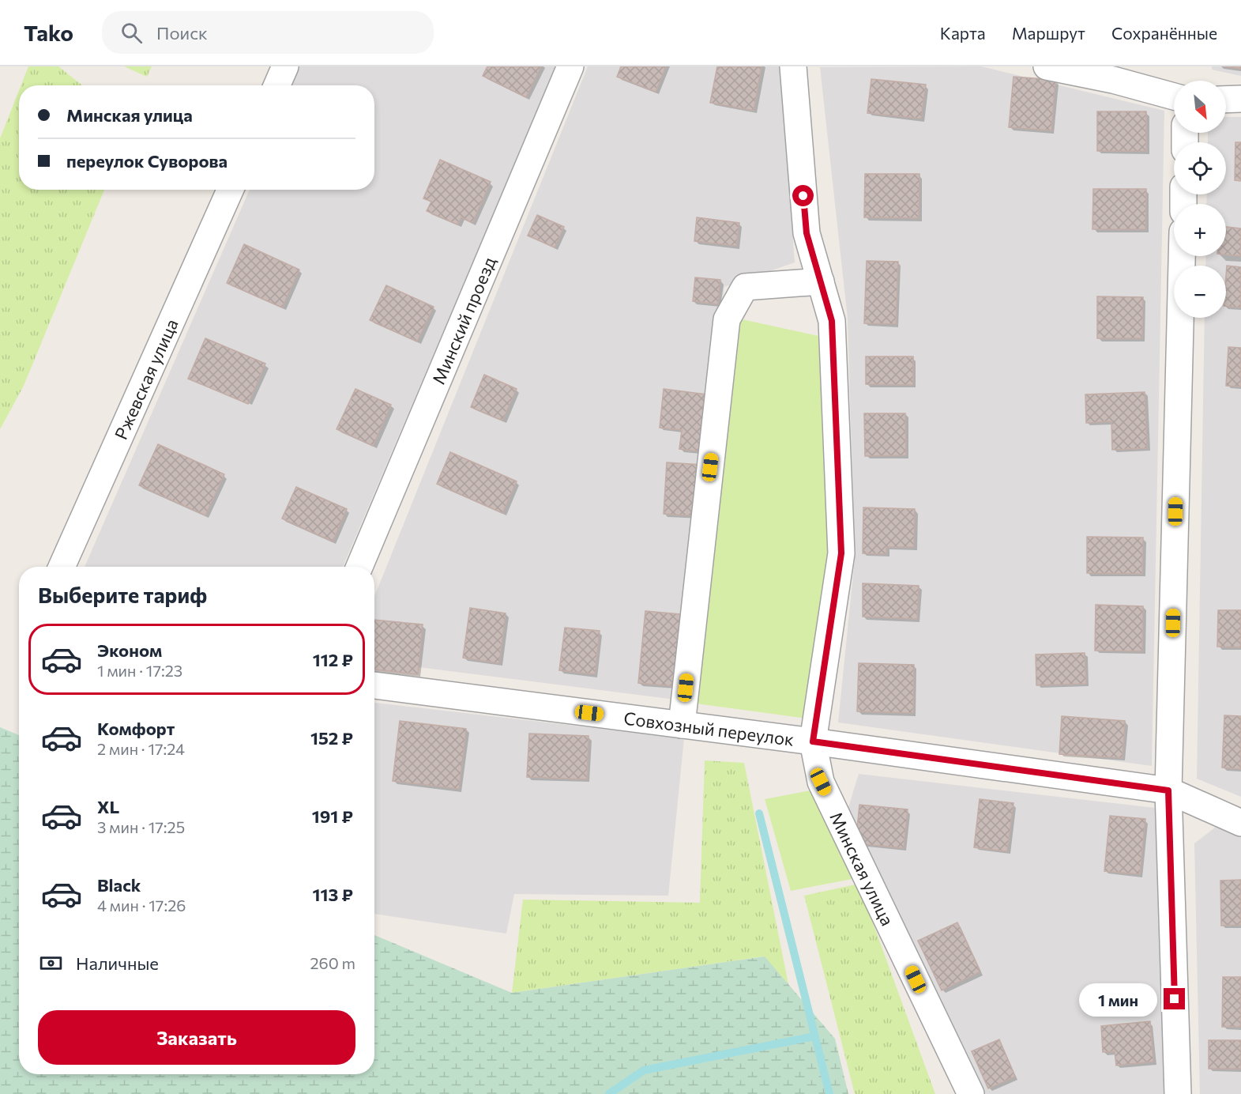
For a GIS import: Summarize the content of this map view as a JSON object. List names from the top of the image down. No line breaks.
{"streets":{"street":["Минский проезд","Ржевская улица","Совхозный переулок","Минская улица"]},"crossings":[["Совхозный переулок","Минская улица"]],"north":"bottom right","page":{"header":"Tako","search":"Поиск","nav":["Карта","Маршрут","Сохранённые"],"map_buttons":["+","−"],"banner":["Минская улица","переулок Суворова"],"heading":"Выберите тариф","list":[{"name":"Эконом","note":"1 мин · 17:23","value":"112 ₽"},{"name":"Комфорт","note":"2 мин · 17:24","value":"152 ₽"},{"name":"XL","note":"3 мин · 17:25","value":"191 ₽"},{"name":"Black","note":"4 мин · 17:26","value":"113 ₽"}],"pay":["Наличные","260 m"],"bubble":"1 мин","buttons":"Заказать"}}
